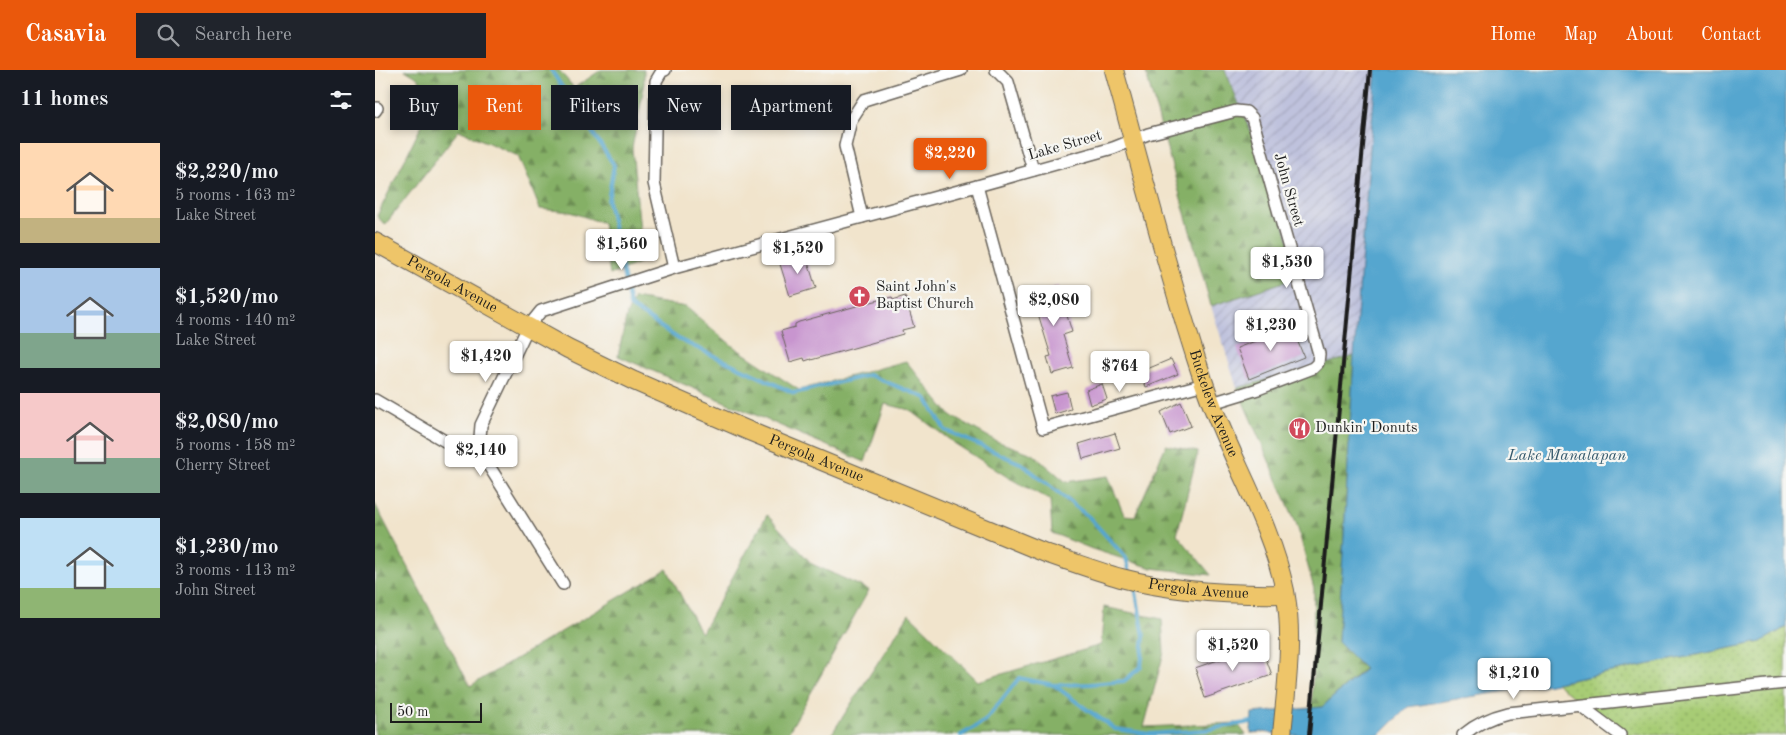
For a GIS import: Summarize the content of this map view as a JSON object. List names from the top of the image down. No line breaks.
{"streets":{"main road":["Pergola Avenue","Buckelew Avenue"],"street":["Lake Street","John Street"]},"crossings":[["Lake Street","John Street"],["Lake Street","Pergola Avenue"],["Lake Street","Buckelew Avenue"],["John Street","Buckelew Avenue"],["Pergola Avenue","Buckelew Avenue"]],"water":["Lake Manalapan"],"places":{"church":["Saint John's Baptist Church"],"restaurant":["Dunkin' Donuts"]},"scale_bar":"50 m","page":{"header":"Casavia","search":"Search here","nav":["Home","Map","About","Contact"],"heading":"11 homes","chip":["Buy","Rent","Filters","New","Apartment"],"list":[{"name":"$2,220/mo","note":"5 rooms · 163 m² · Lake Street"},{"name":"$1,520/mo","note":"4 rooms · 140 m² · Lake Street"},{"name":"$2,080/mo","note":"5 rooms · 158 m² · Cherry Street"},{"name":"$1,230/mo","note":"3 rooms · 113 m² · John Street"}],"price":["$2,220","$1,560","$1,520","$1,530","$2,080","$1,230","$1,420","$764","$2,140","$1,520","$1,210"],"scale":"50 m"}}
